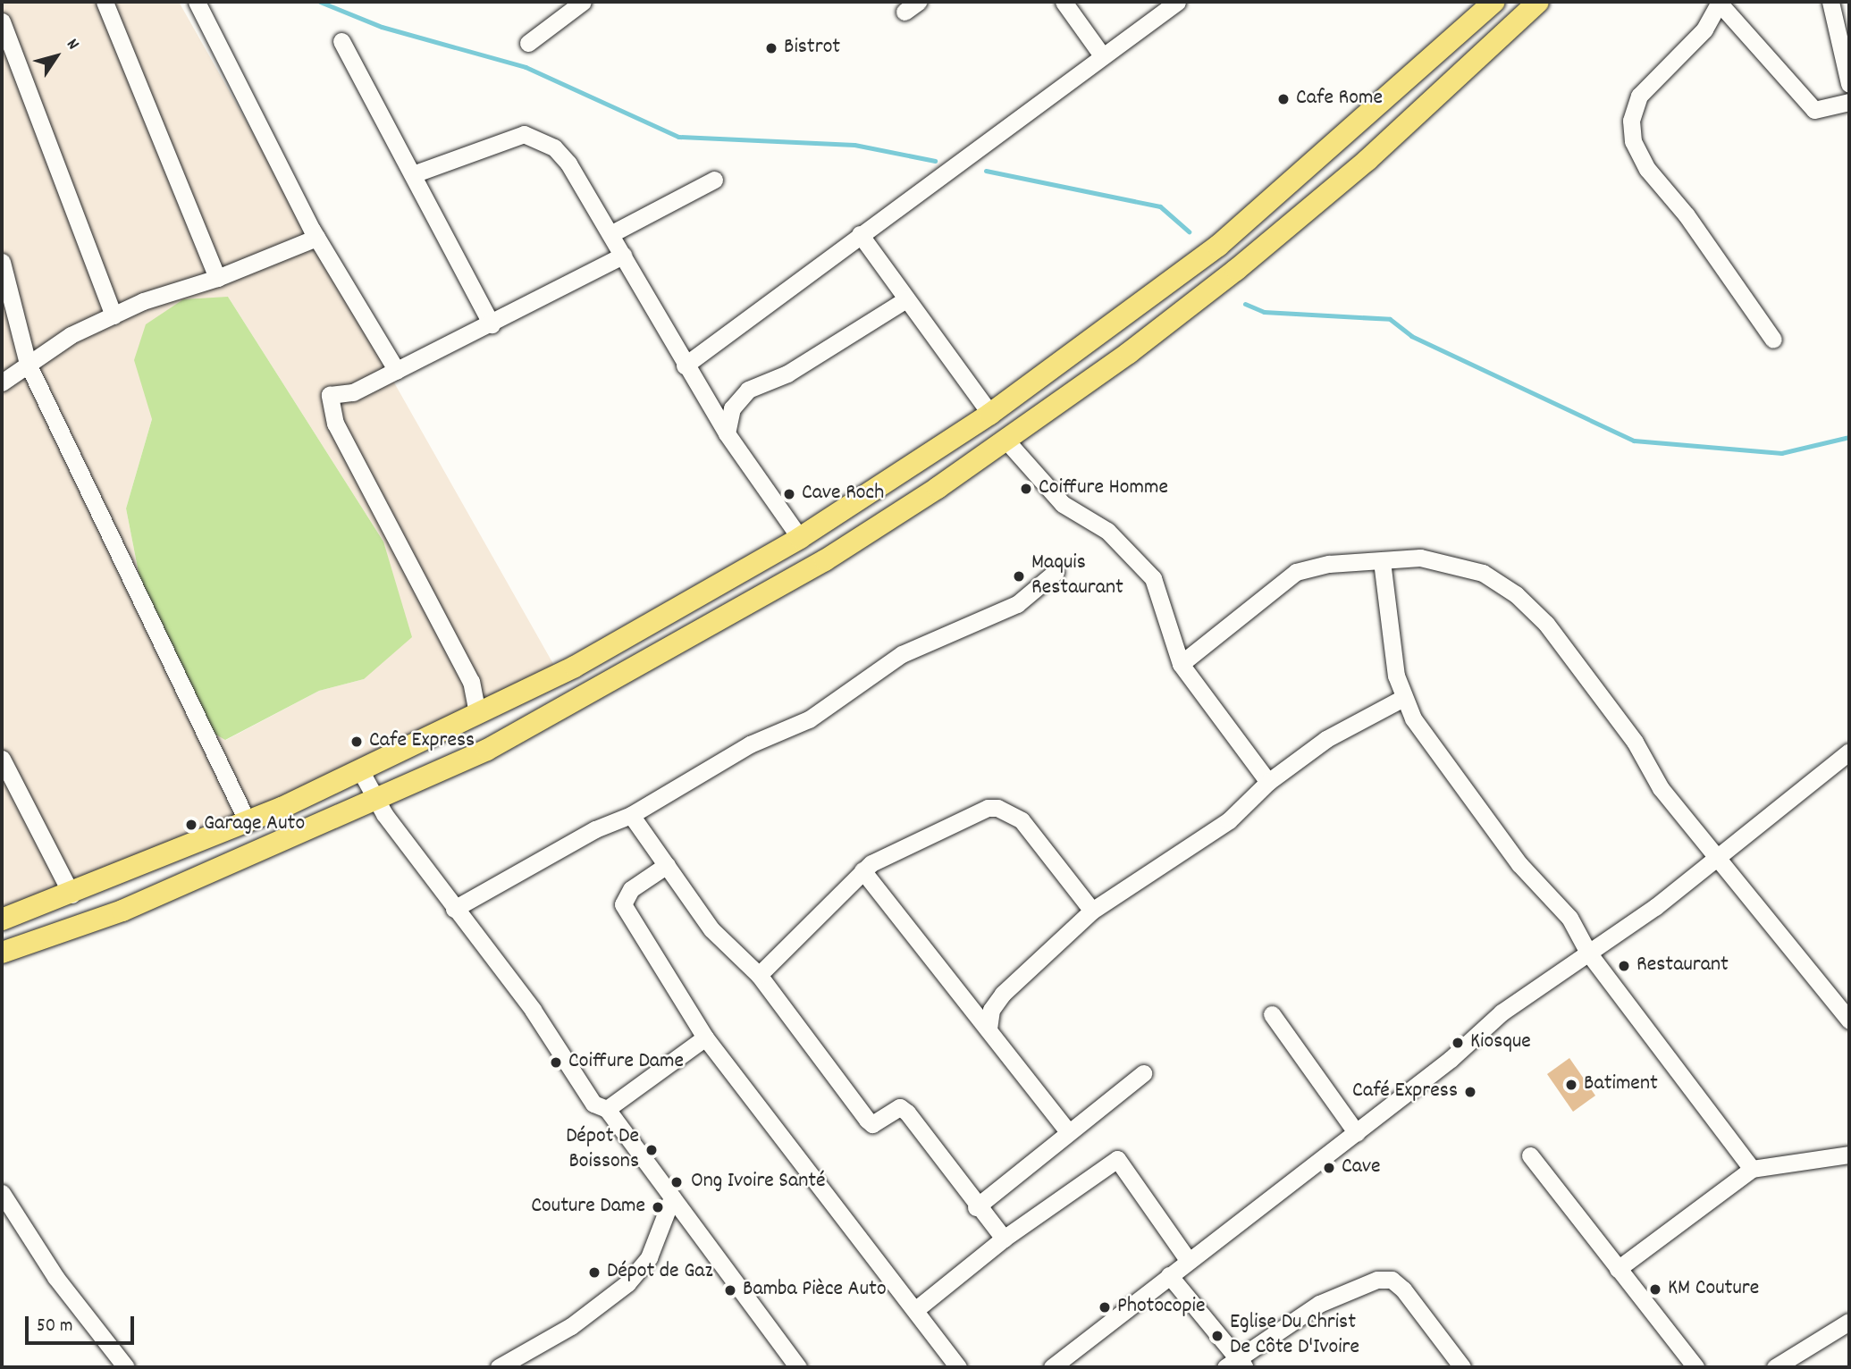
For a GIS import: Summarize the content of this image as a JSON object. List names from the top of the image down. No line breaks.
{"places":["Bistrot","Cafe Rome","Coiffure Homme","Cave Roch","Maquis Restaurant","Cafe Express","Garage Auto","Restaurant","Kiosque","Coiffure Dame","Batiment","Café Express","Dépot De Boissons","Cave","Ong Ivoire Santé","Couture Dame","Dépot de Gaz","KM Couture","Bamba Pièce Auto","Photocopie","Eglise Du Christ De Côte D'Ivoire"],"scale_bar":"50 m","north":"top right"}
